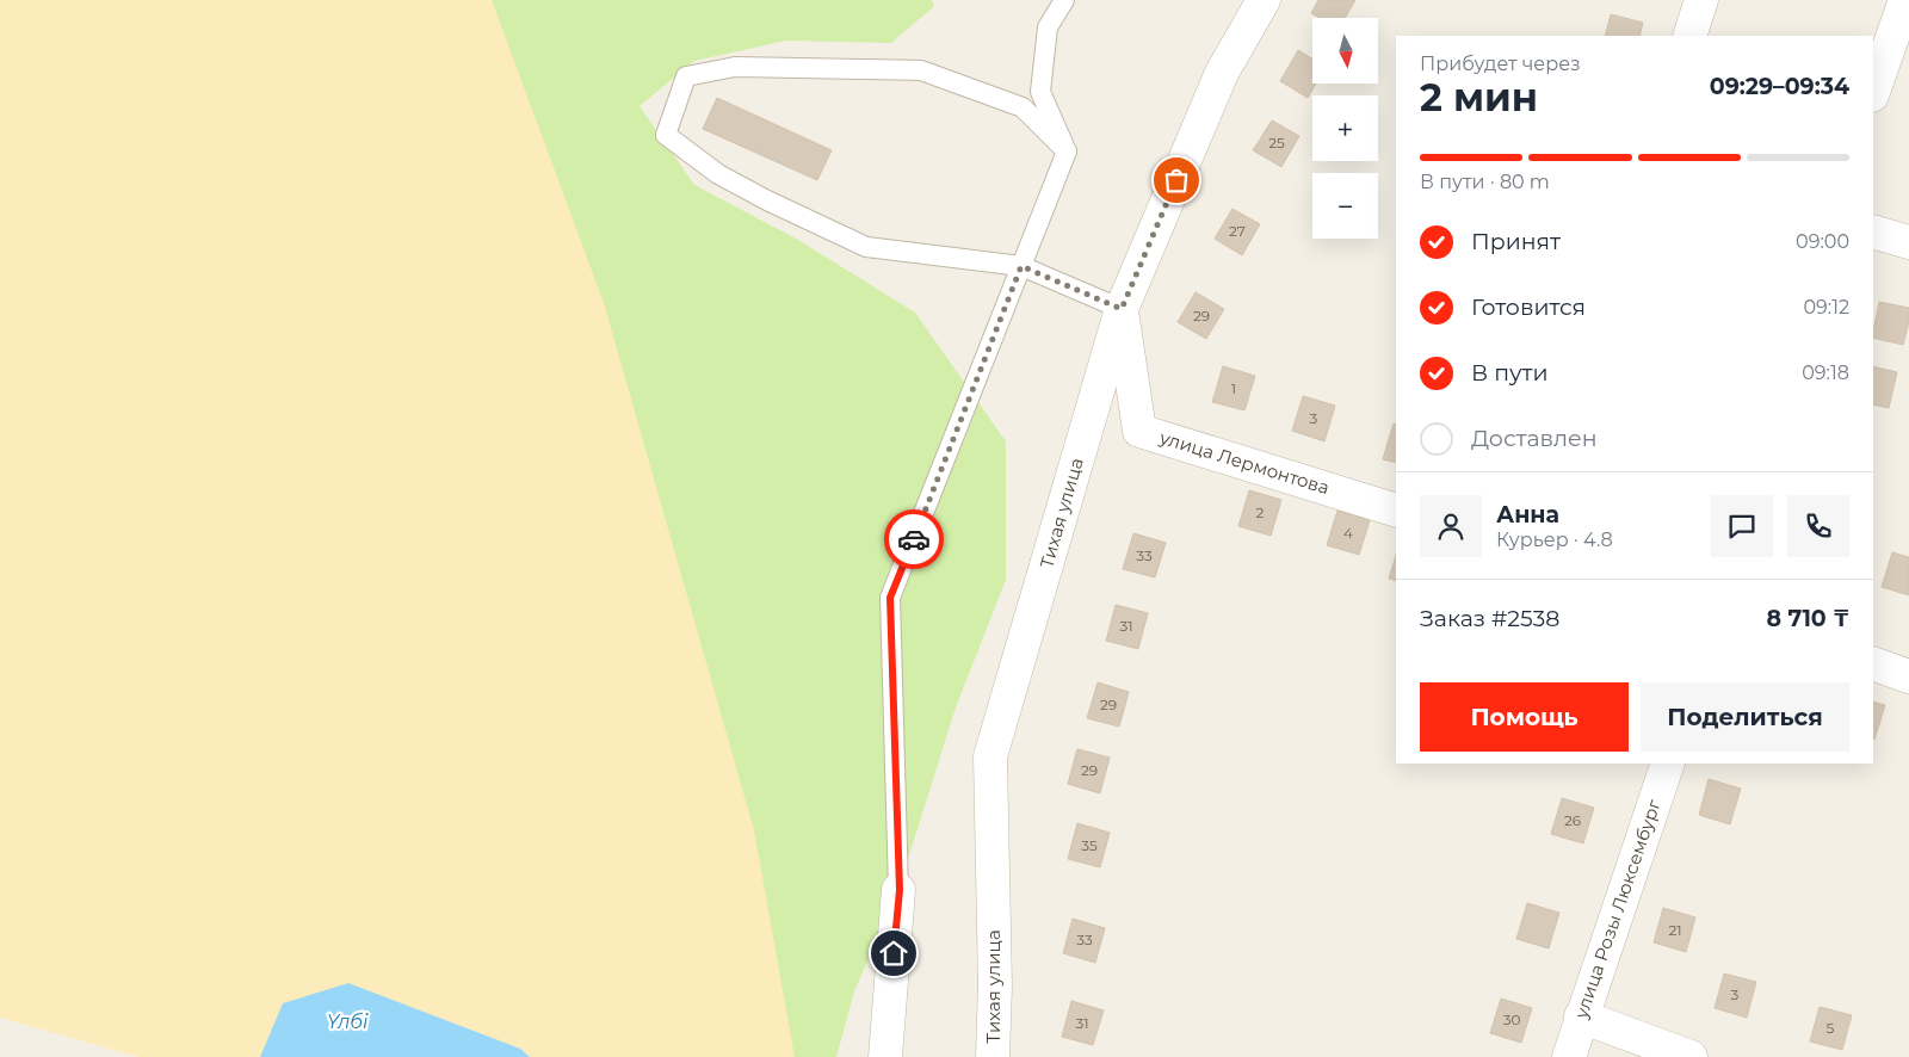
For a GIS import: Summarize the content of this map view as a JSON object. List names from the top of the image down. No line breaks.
{"streets":{"street":["улица Лермонтова","Тихая улица","улица Розы Люксембург"]},"crossings":[["улица Лермонтова","Тихая улица"]],"water":["Үлбі"],"house_numbers":["25","27","29","1","3","2","4","33","31","29","29","26","35","21","33","3","30","31","5"],"north":"bottom","page":{"map_buttons":["+","−"],"heading":["2 мин","Прибудет через","09:29–09:34"],"panel":["Анна","Курьер · 4.8","Заказ #2538","8 710 ₸"],"bar":"В пути · 80 m","list":[["Принят","09:00"],["Готовится","09:12"],["В пути","09:18"],"Доставлен"],"buttons":["Помощь","Поделиться"]}}
